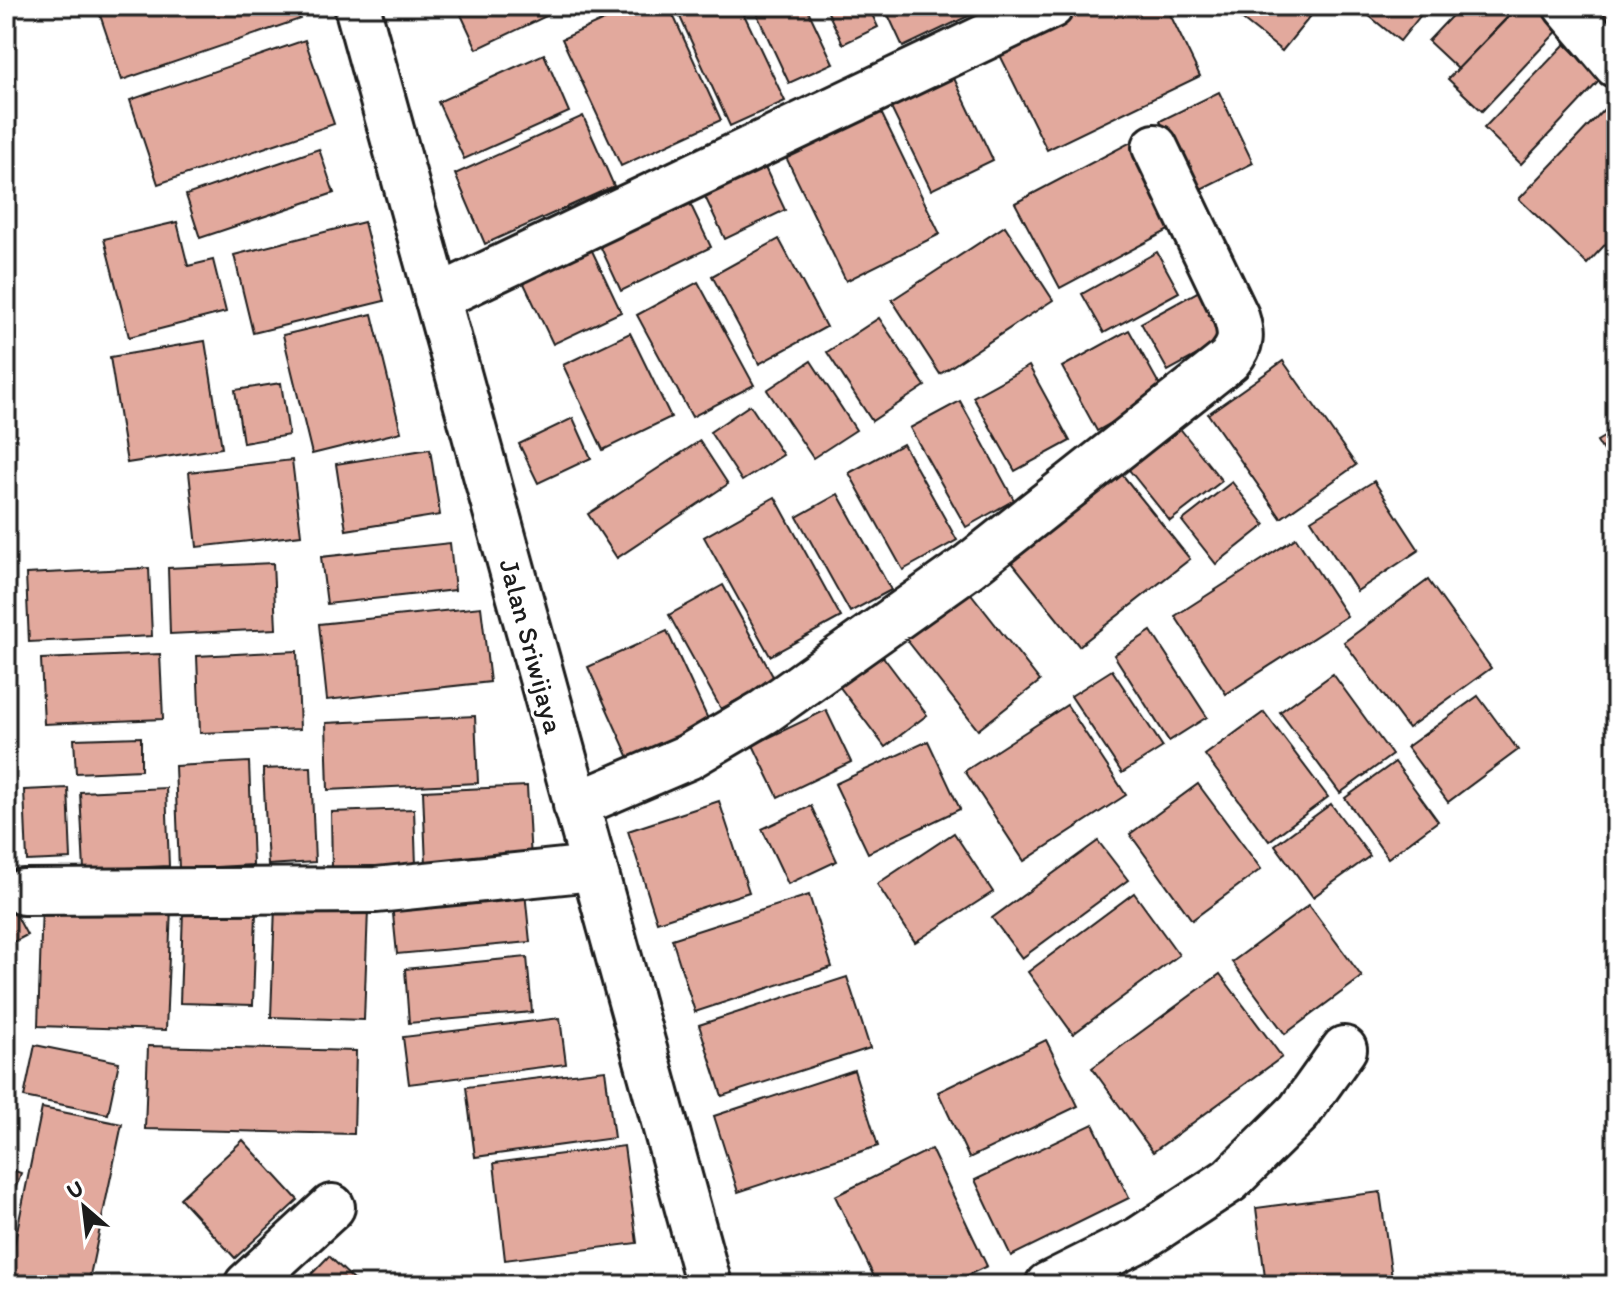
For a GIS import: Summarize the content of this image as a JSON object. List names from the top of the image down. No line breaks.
{"streets":{"street":["Jalan Sriwijaya"]},"north":"top left"}
